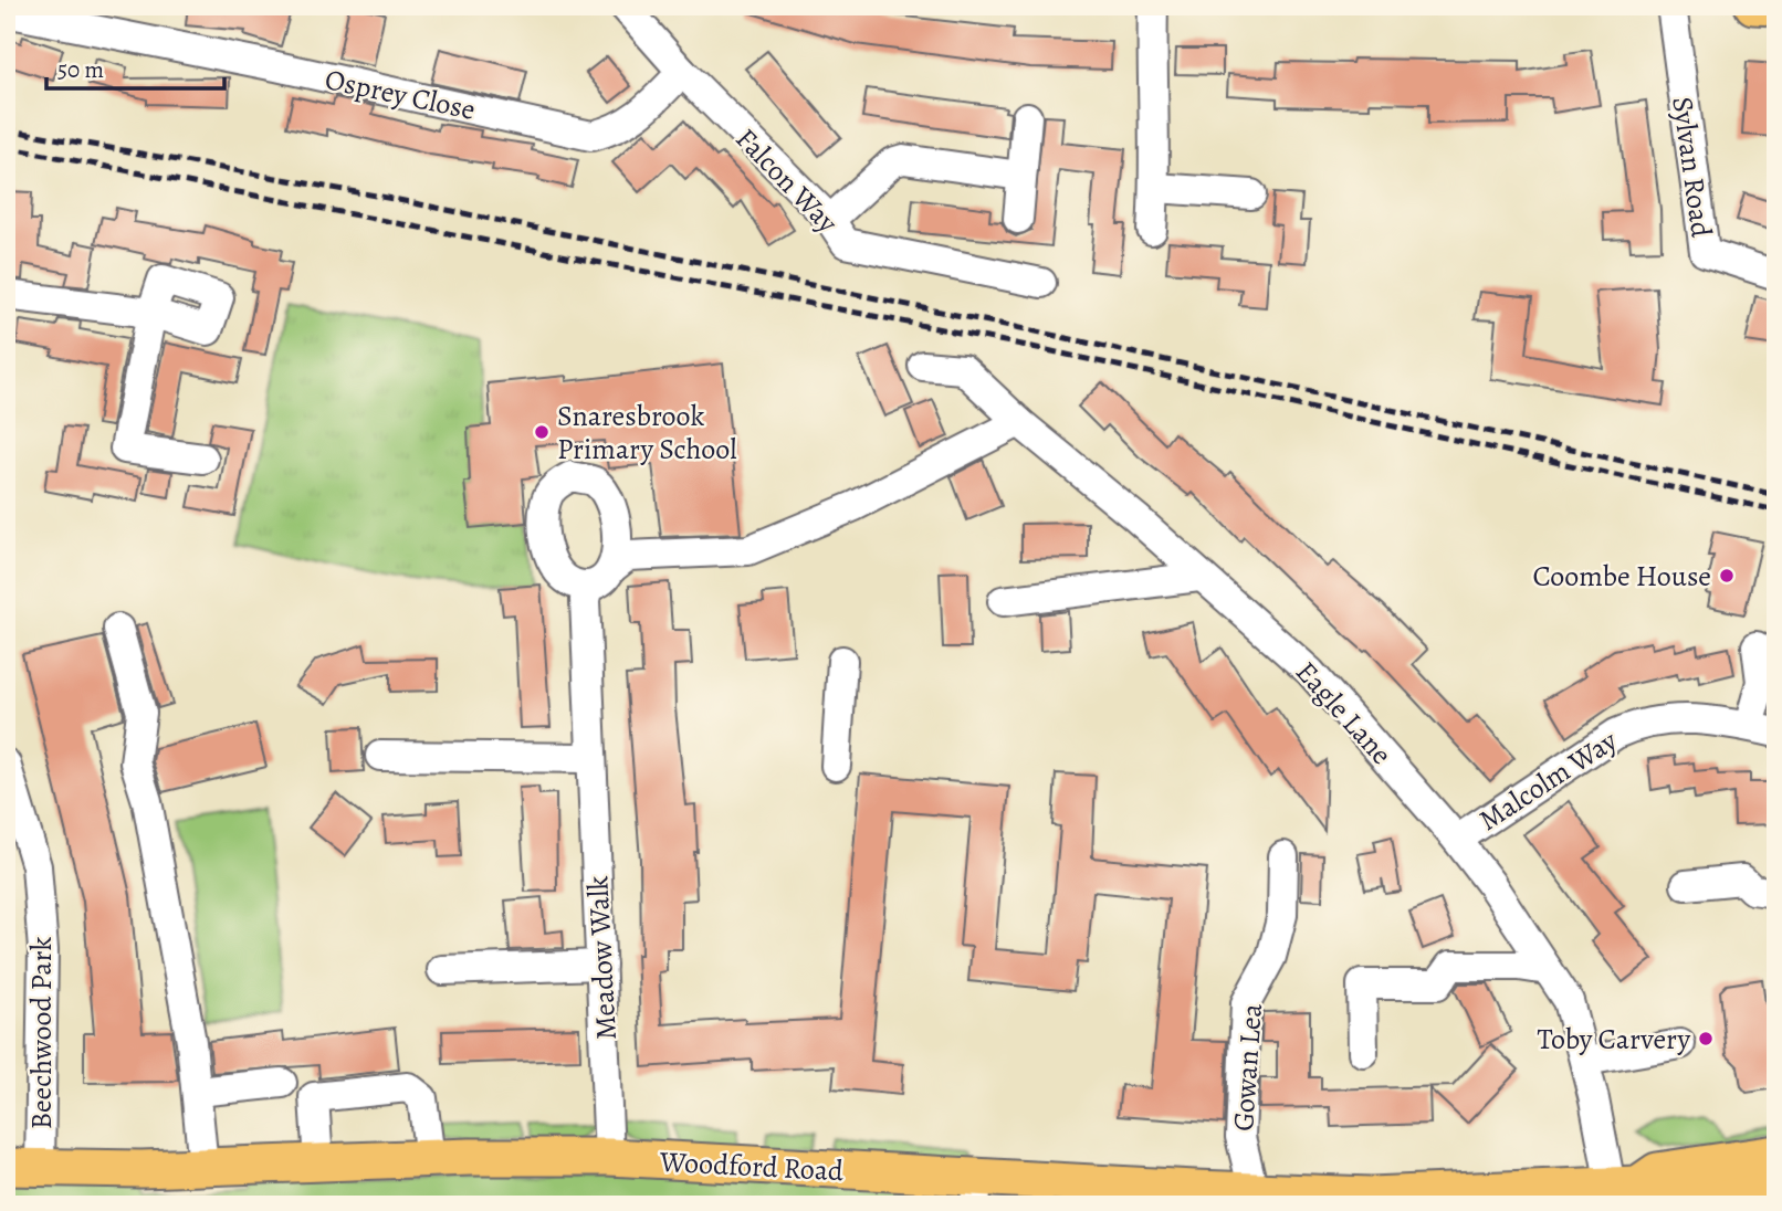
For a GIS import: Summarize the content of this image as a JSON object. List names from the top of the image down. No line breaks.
{"streets":{"main road":["Woodford Road"],"street":["Osprey Close","Sylvan Road","Falcon Way","Eagle Lane","Malcolm Way","Meadow Walk","Beechwood Park","Gowan Lea"]},"crossings":[["Osprey Close","Falcon Way"],["Eagle Lane","Malcolm Way"],["Eagle Lane","Woodford Road"],["Meadow Walk","Woodford Road"],["Beechwood Park","Woodford Road"],["Gowan Lea","Woodford Road"]],"places":["Snaresbrook Primary School","Coombe House","Toby Carvery"],"scale_bar":"50 m"}
